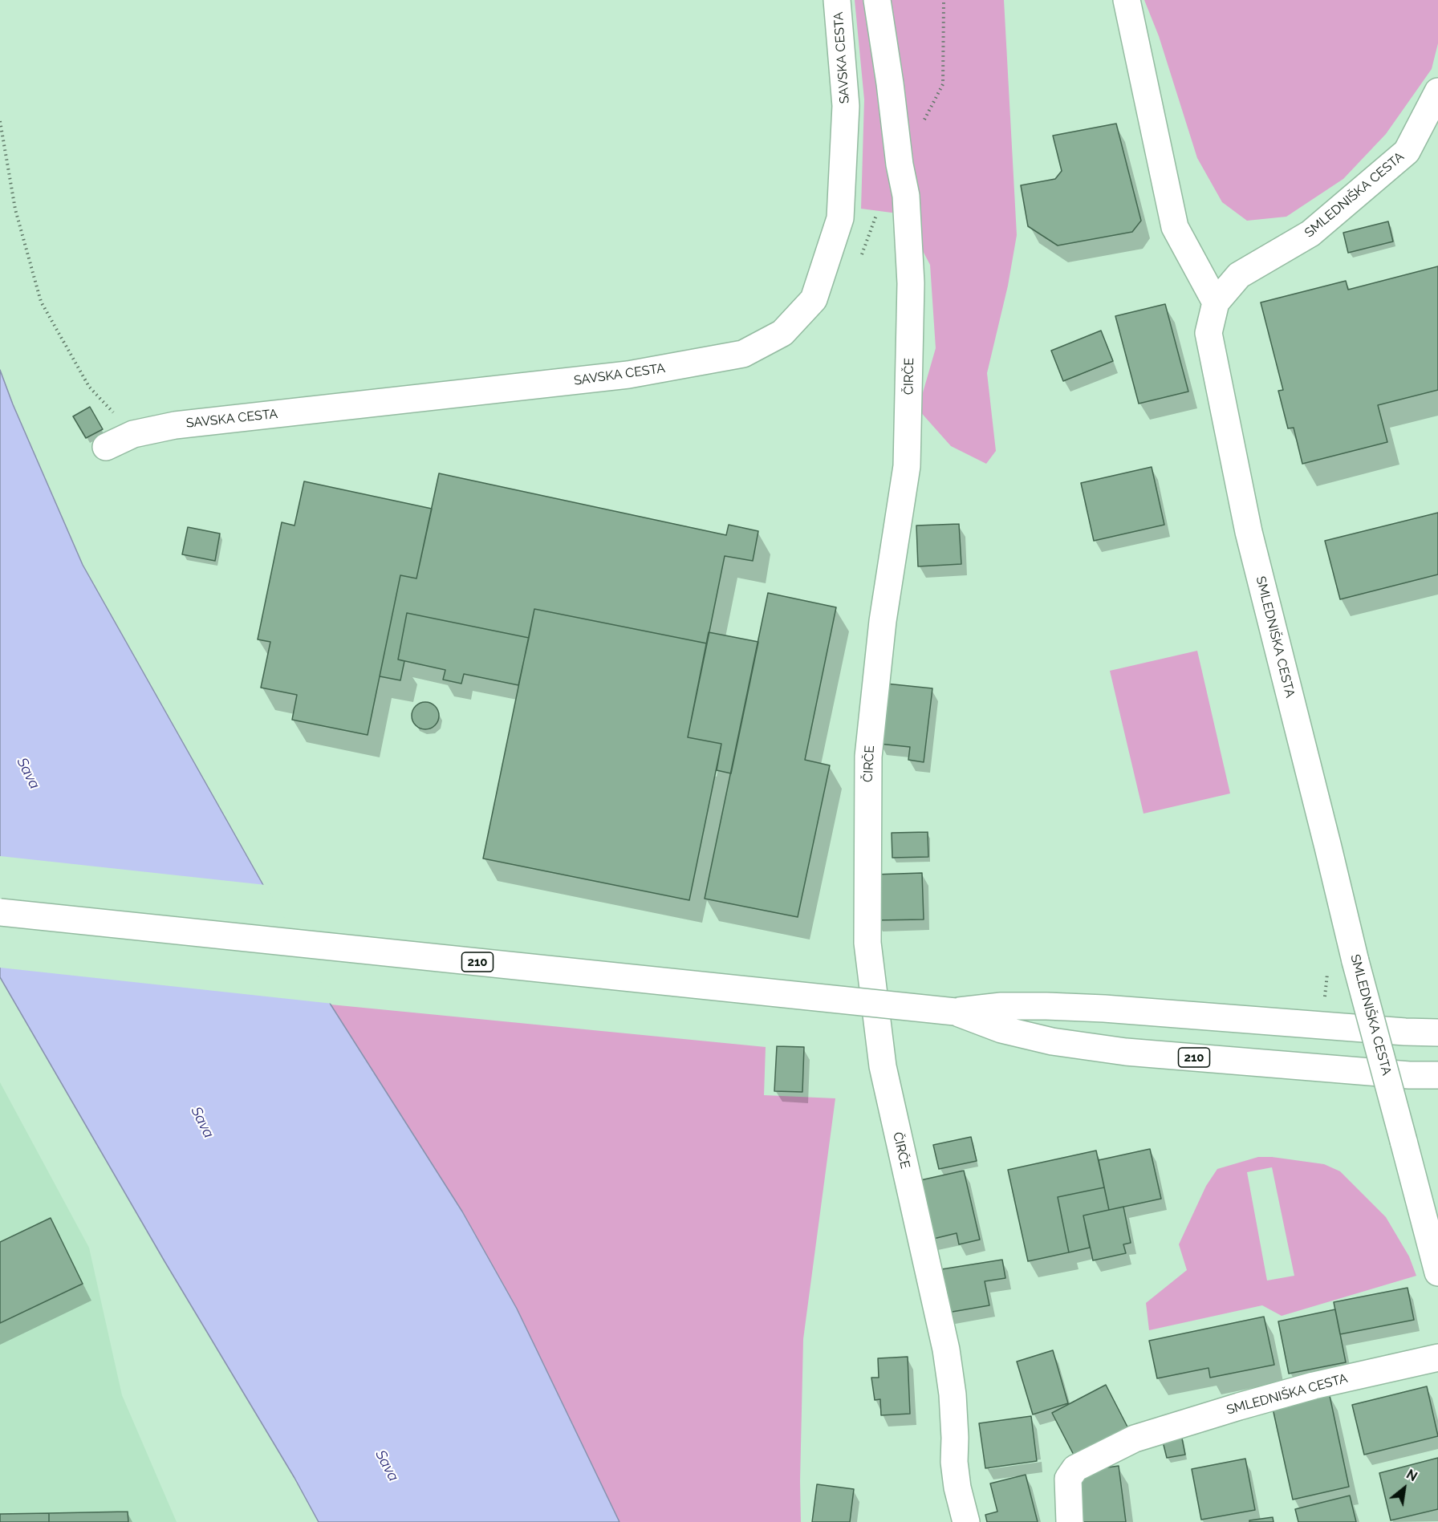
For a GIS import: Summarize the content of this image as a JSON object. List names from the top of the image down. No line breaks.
{"streets":{"street":["SAVSKA CESTA","SMLEDNIŠKA CESTA","ČIRČE","210"]},"water":["Sava"],"north":"top right"}
